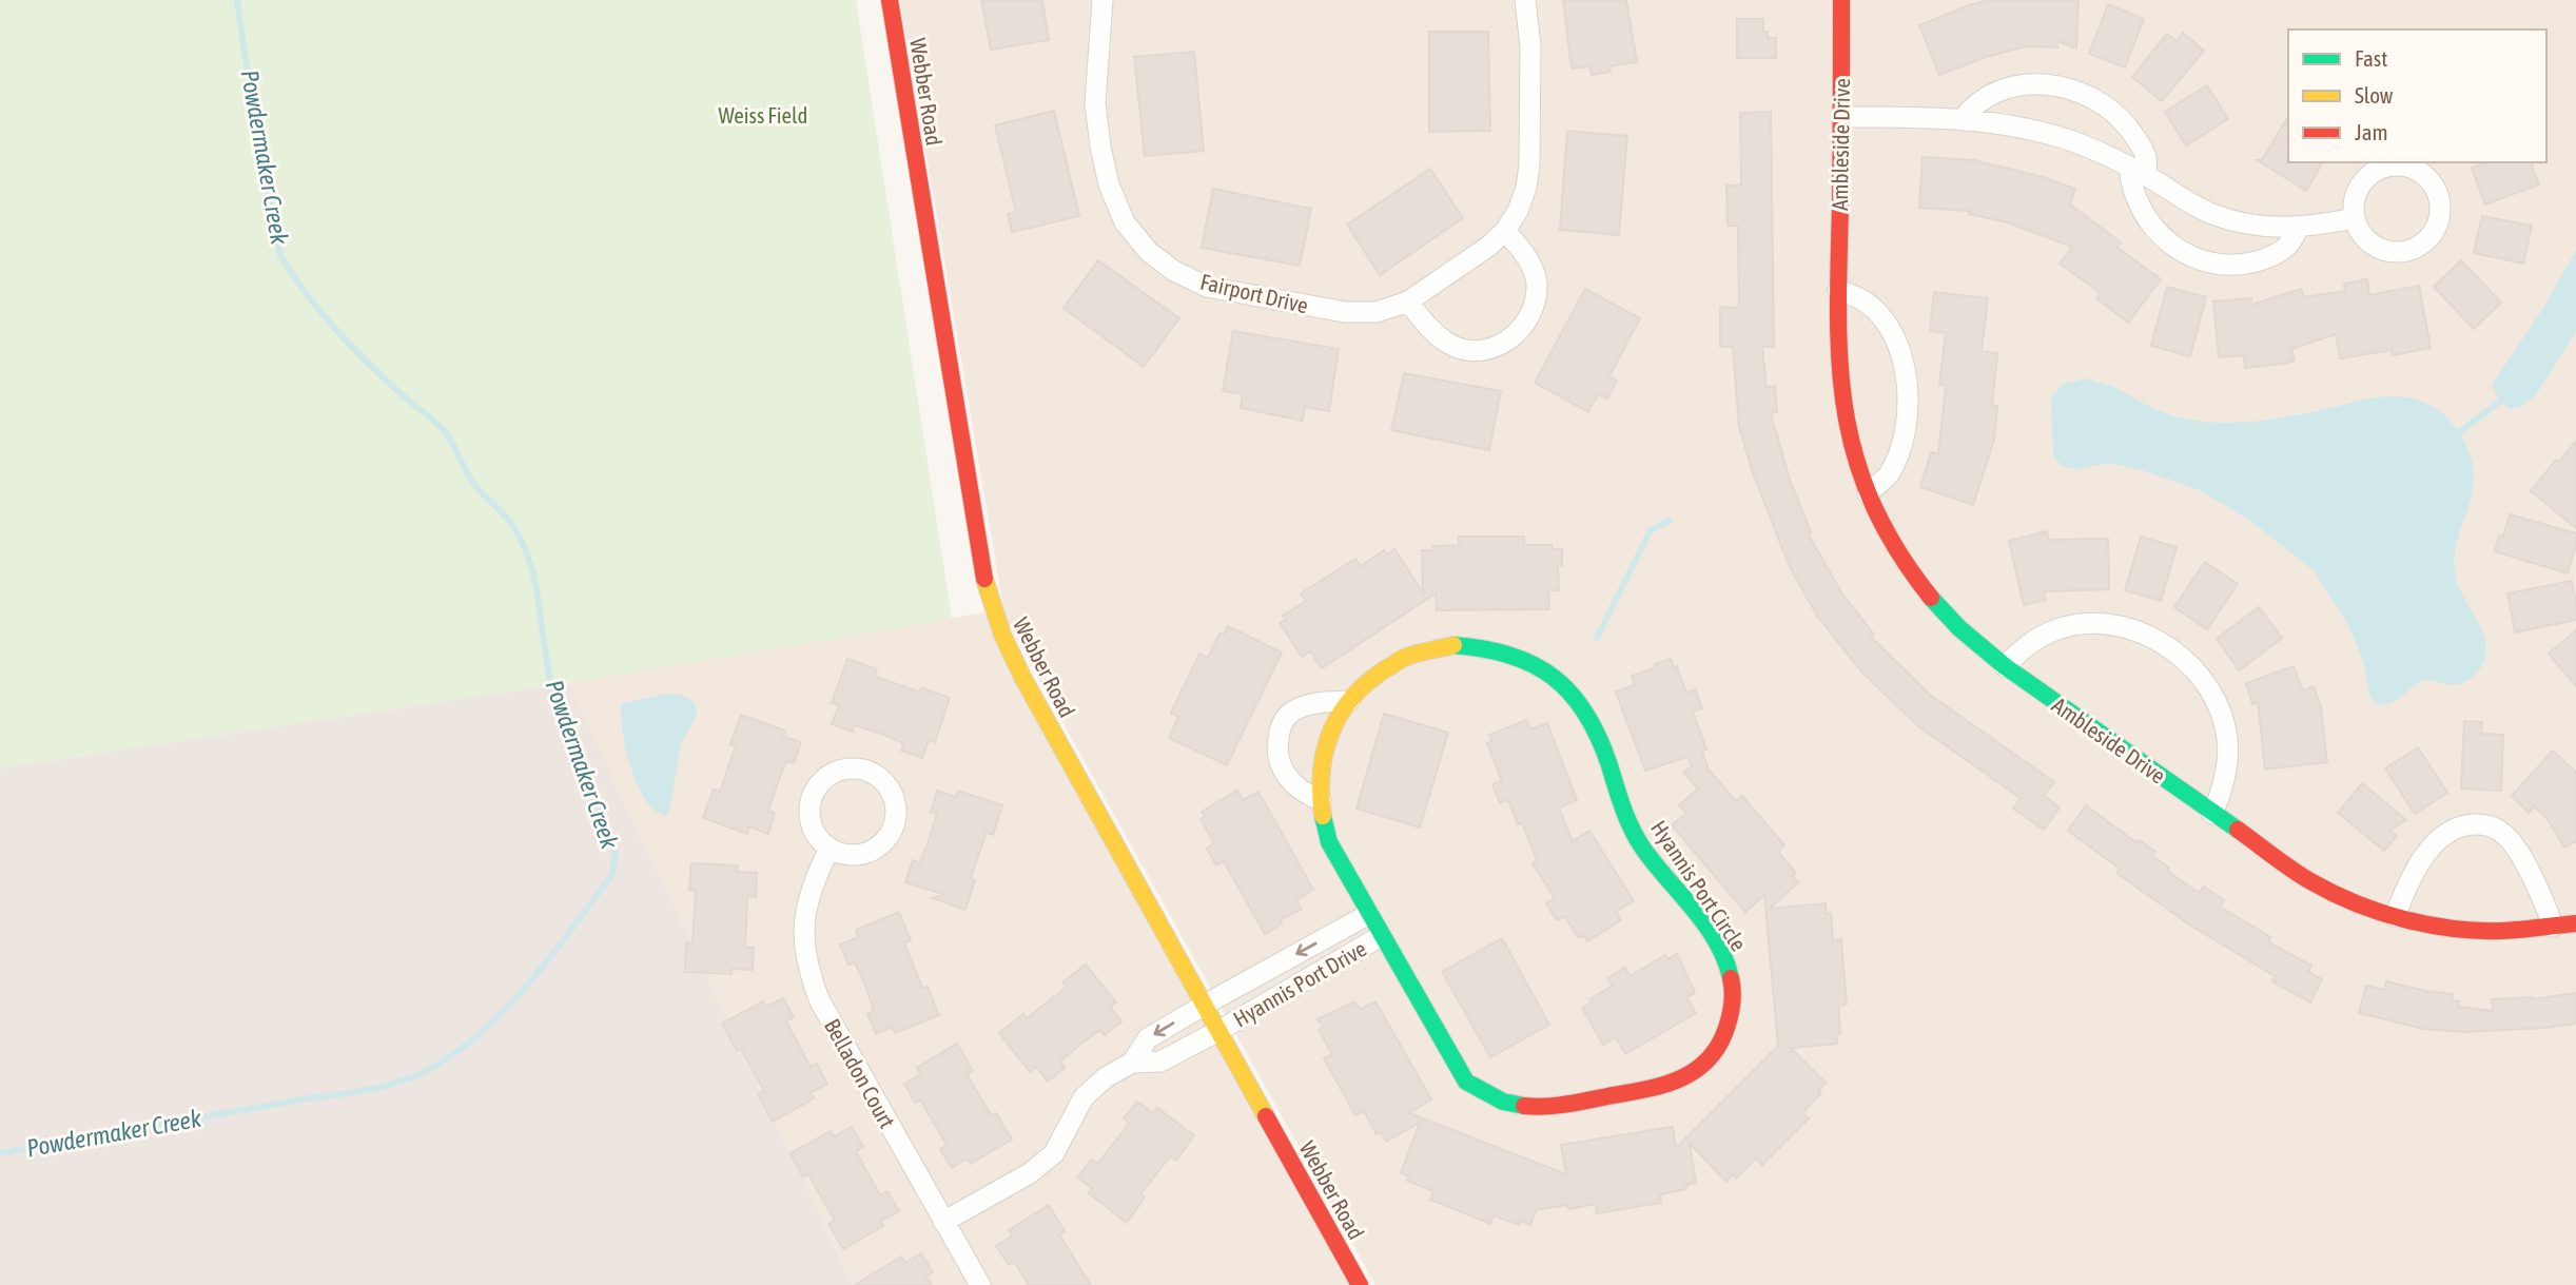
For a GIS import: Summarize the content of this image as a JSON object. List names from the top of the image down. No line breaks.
{"streets":{"street":["Webber Road","Ambleside Drive","Fairport Drive","Hyannis Port Circle","Hyannis Port Drive","Belladon Court"]},"crossings":[["Webber Road","Hyannis Port Drive"],["Hyannis Port Circle","Hyannis Port Drive"]],"water":["Powdermaker Creek"],"parks":["Weiss Field"],"legend":["Fast","Slow","Jam"]}
